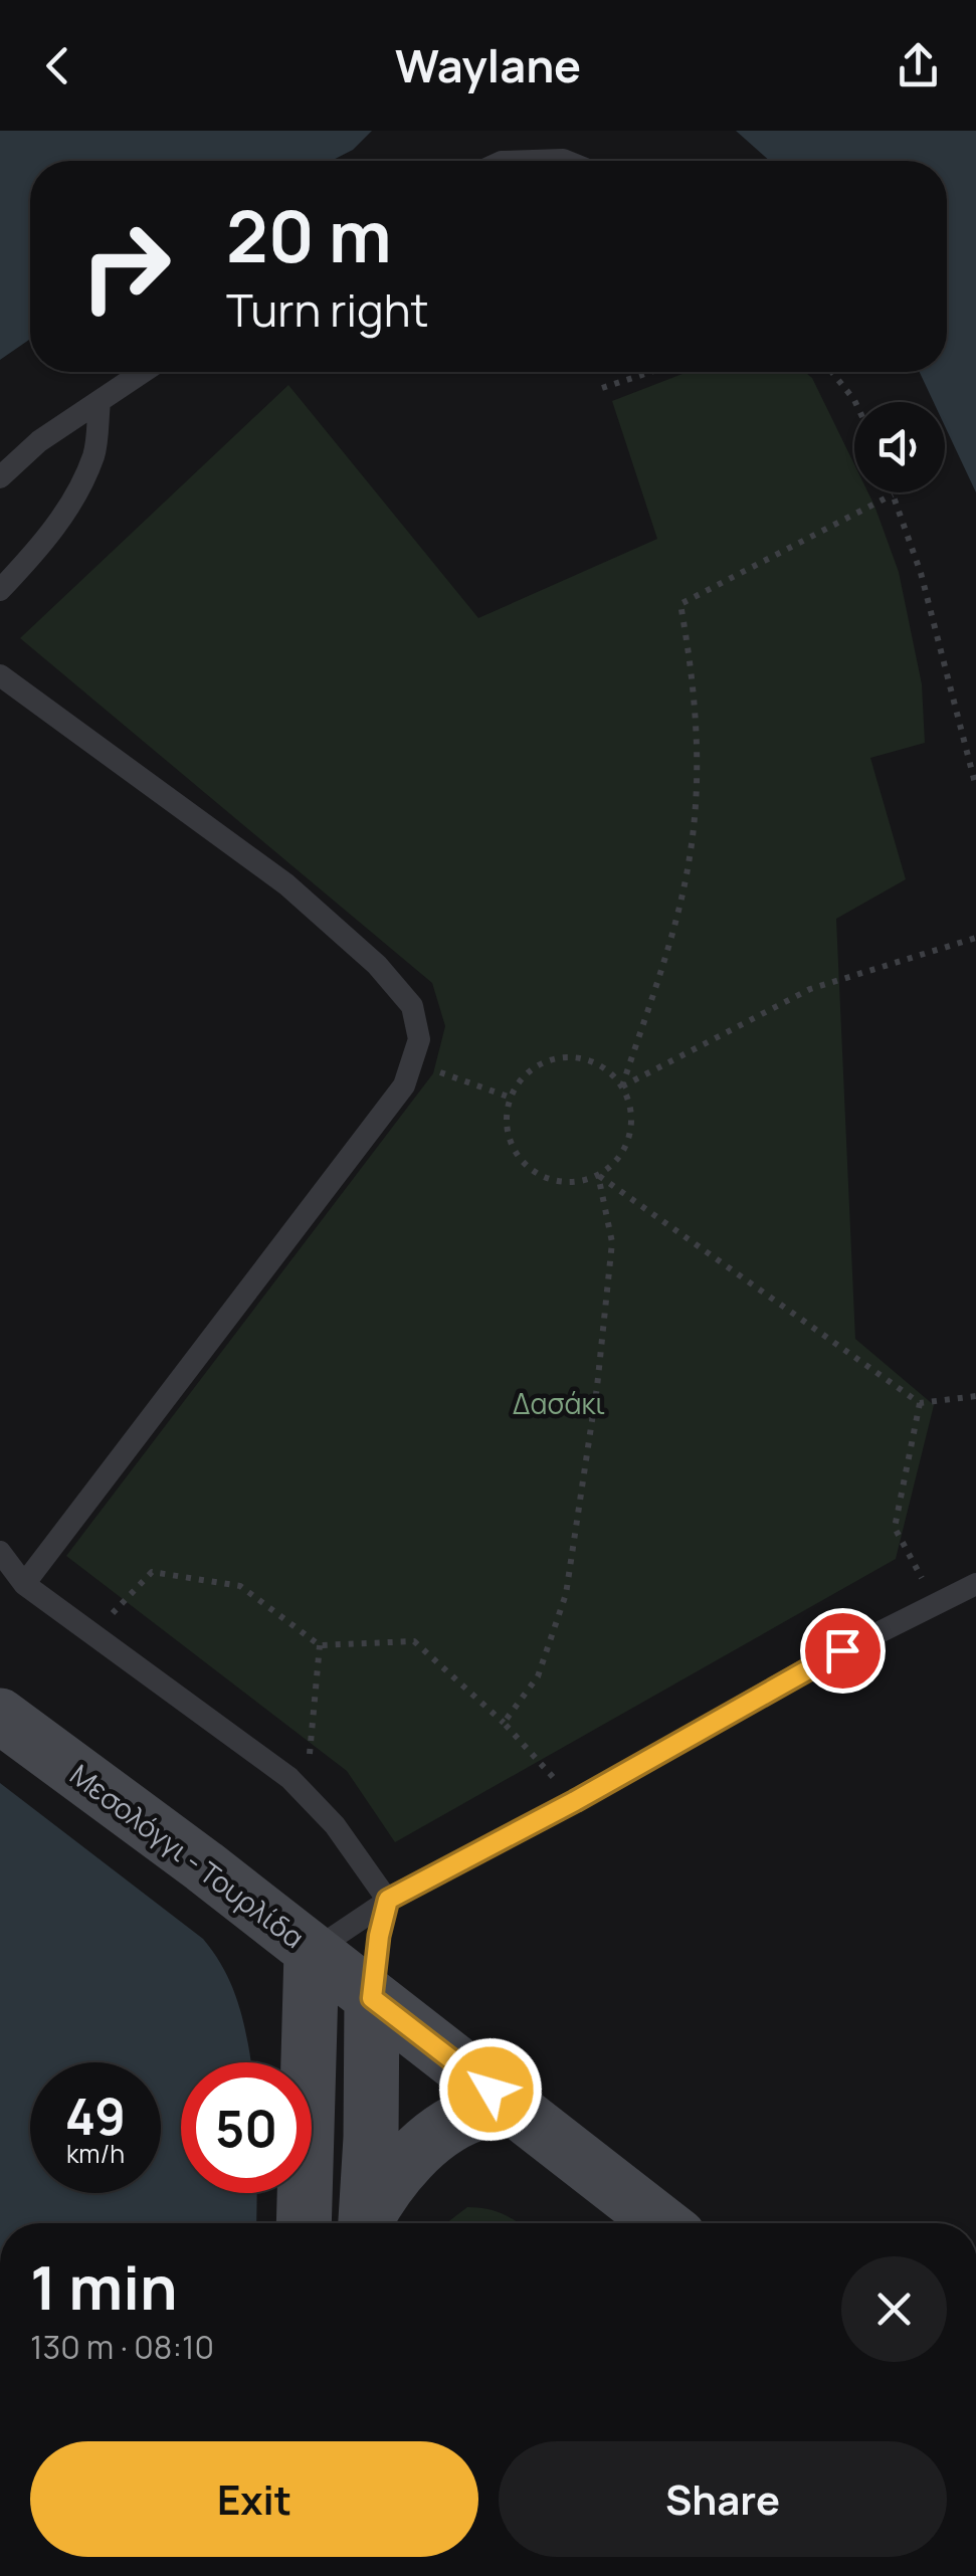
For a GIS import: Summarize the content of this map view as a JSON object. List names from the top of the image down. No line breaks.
{"streets":{"main road":["Μεσολόγγι - Τουρλίδα"]},"parks":["Δασάκι"],"page":{"header":"Waylane","turn":["20 m","Turn right"],"speed":"49 km/h","limit":"50","heading":["1 min","130 m · 08:10"],"buttons":["Exit","Share"]}}
